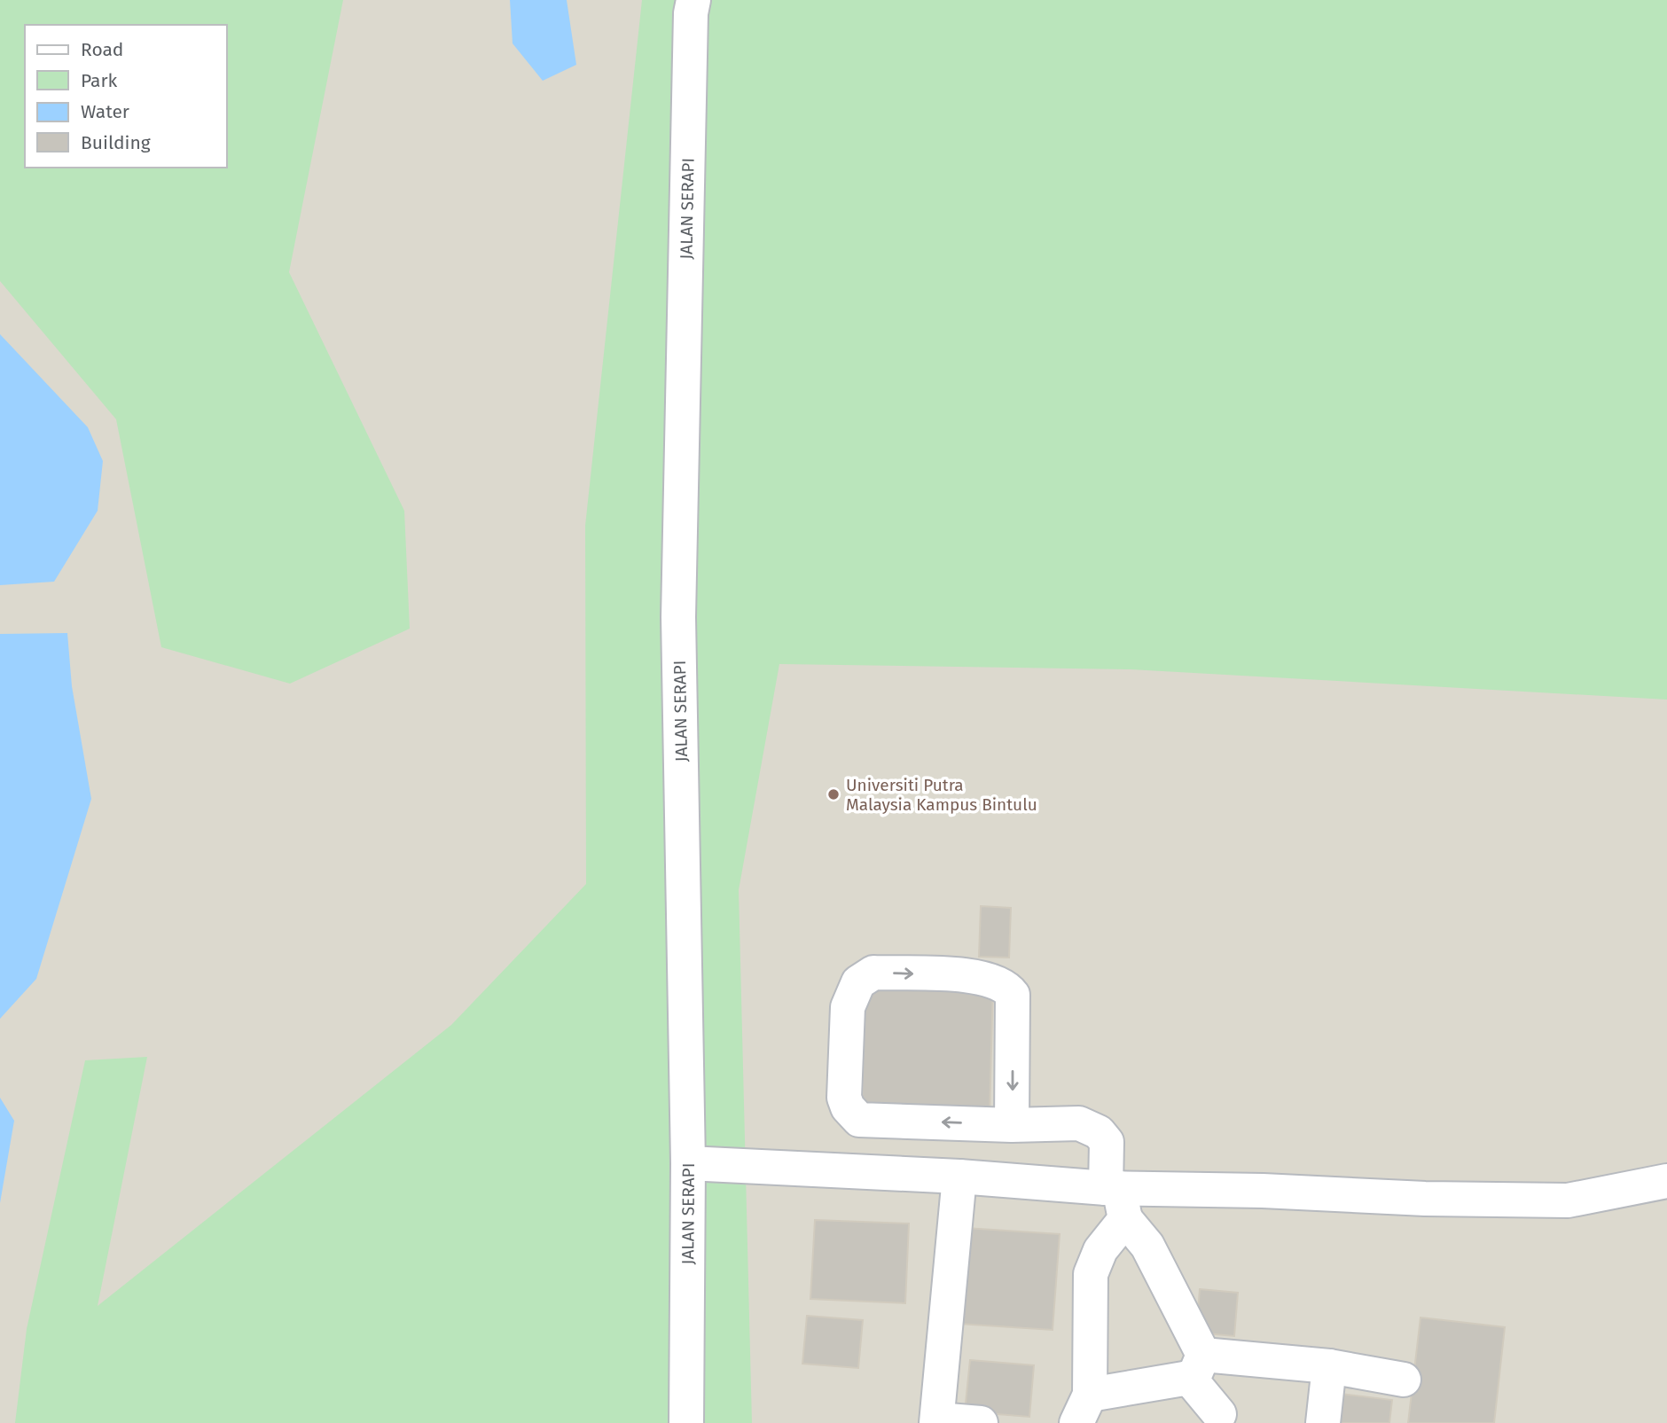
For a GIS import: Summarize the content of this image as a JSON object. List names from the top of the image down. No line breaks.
{"streets":{"street":["JALAN SERAPI"]},"places":["Universiti Putra Malaysia Kampus Bintulu"],"legend":["Road","Park","Water","Building"]}
